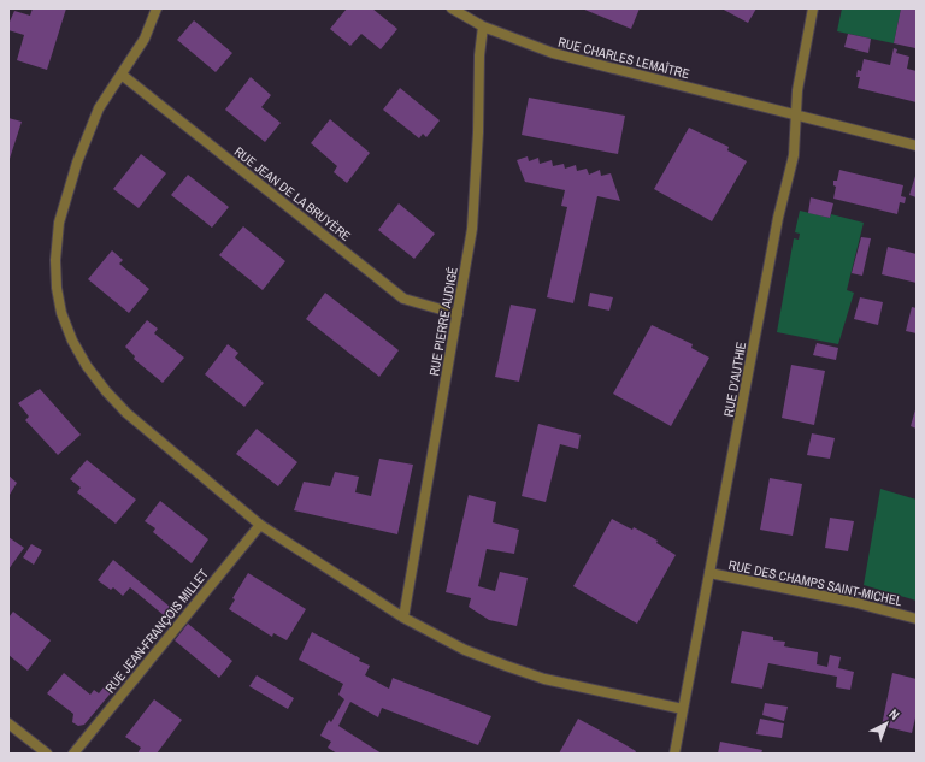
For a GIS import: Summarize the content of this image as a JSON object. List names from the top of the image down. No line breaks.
{"streets":{"street":["RUE CHARLES LEMAÎTRE","RUE JEAN DE LA BRUYÈRE","RUE PIERRE AUDIGÉ","RUE D'AUTHIE","RUE DES CHAMPS SAINT-MICHEL","RUE JEAN-FRANÇOIS MILLET"]},"crossings":[["RUE CHARLES LEMAÎTRE","RUE PIERRE AUDIGÉ"],["RUE CHARLES LEMAÎTRE","RUE D'AUTHIE"],["RUE JEAN DE LA BRUYÈRE","RUE PIERRE AUDIGÉ"],["RUE D'AUTHIE","RUE DES CHAMPS SAINT-MICHEL"]],"north":"top right"}
